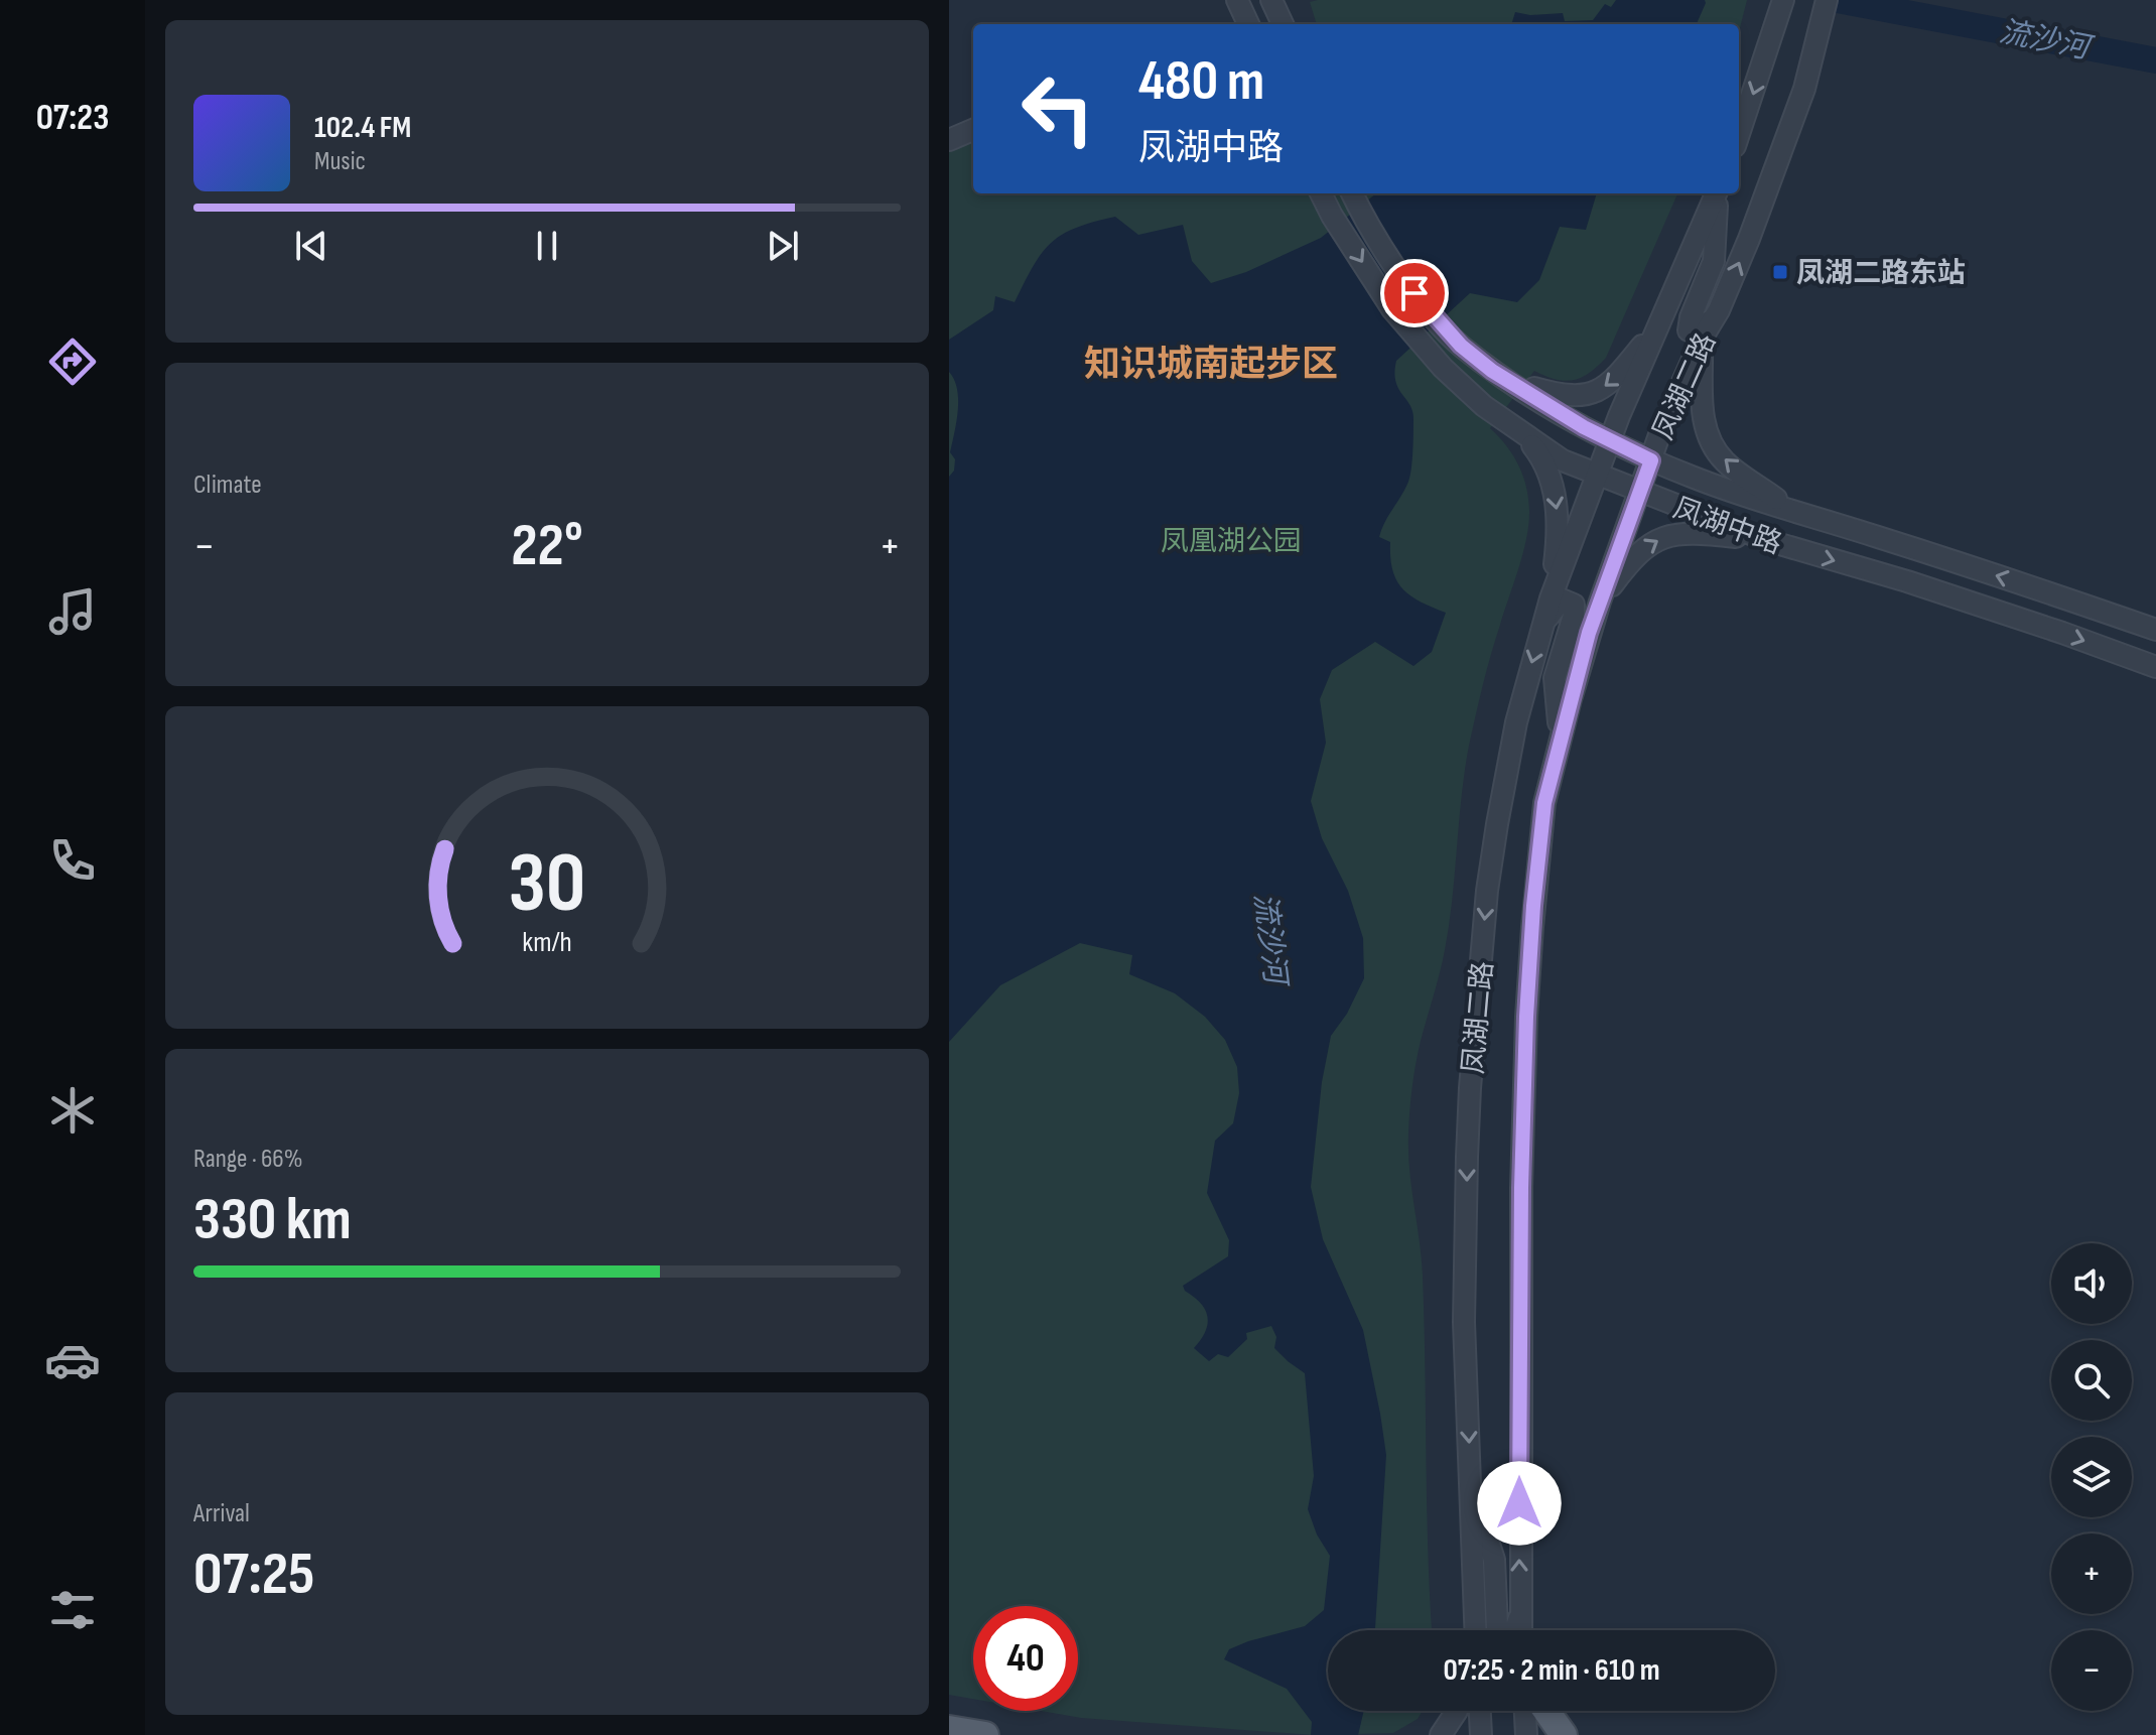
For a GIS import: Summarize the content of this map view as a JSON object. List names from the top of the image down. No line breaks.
{"streets":{"street":["凤湖二路","凤湖中路"]},"crossings":[["凤湖二路","凤湖中路"]],"districts":["知识城南起步区"],"water":["流沙河"],"parks":["凤凰湖公园"],"places":{"transit":["凤湖二路东站"]},"page":{"tabs":"07:23","turn":["480 m","凤湖中路"],"song":["102.4 FM","Music"],"tile":["Climate",["Range · 66%","330 km"],["Arrival","07:25"]],"heat":["−","22°","+"],"map_buttons":["+","−"],"limit":"40","trip":"07:25 · 2 min · 610 m","gauge":["30","km/h"]}}
